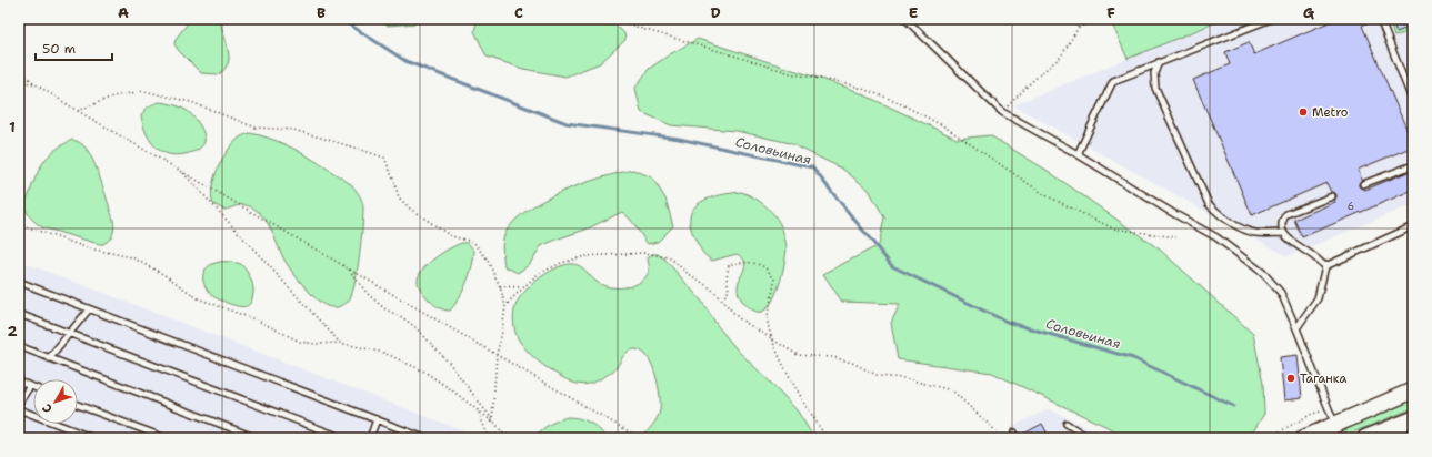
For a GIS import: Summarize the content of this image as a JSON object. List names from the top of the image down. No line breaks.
{"water":["Соловьиная"],"places":["Metro","Таганка"],"house_numbers":["6"],"scale_bar":"50 m","north":"bottom left","grid":{"columns":["A","B","C","D","E","F","G"],"rows":["1","2"]}}
